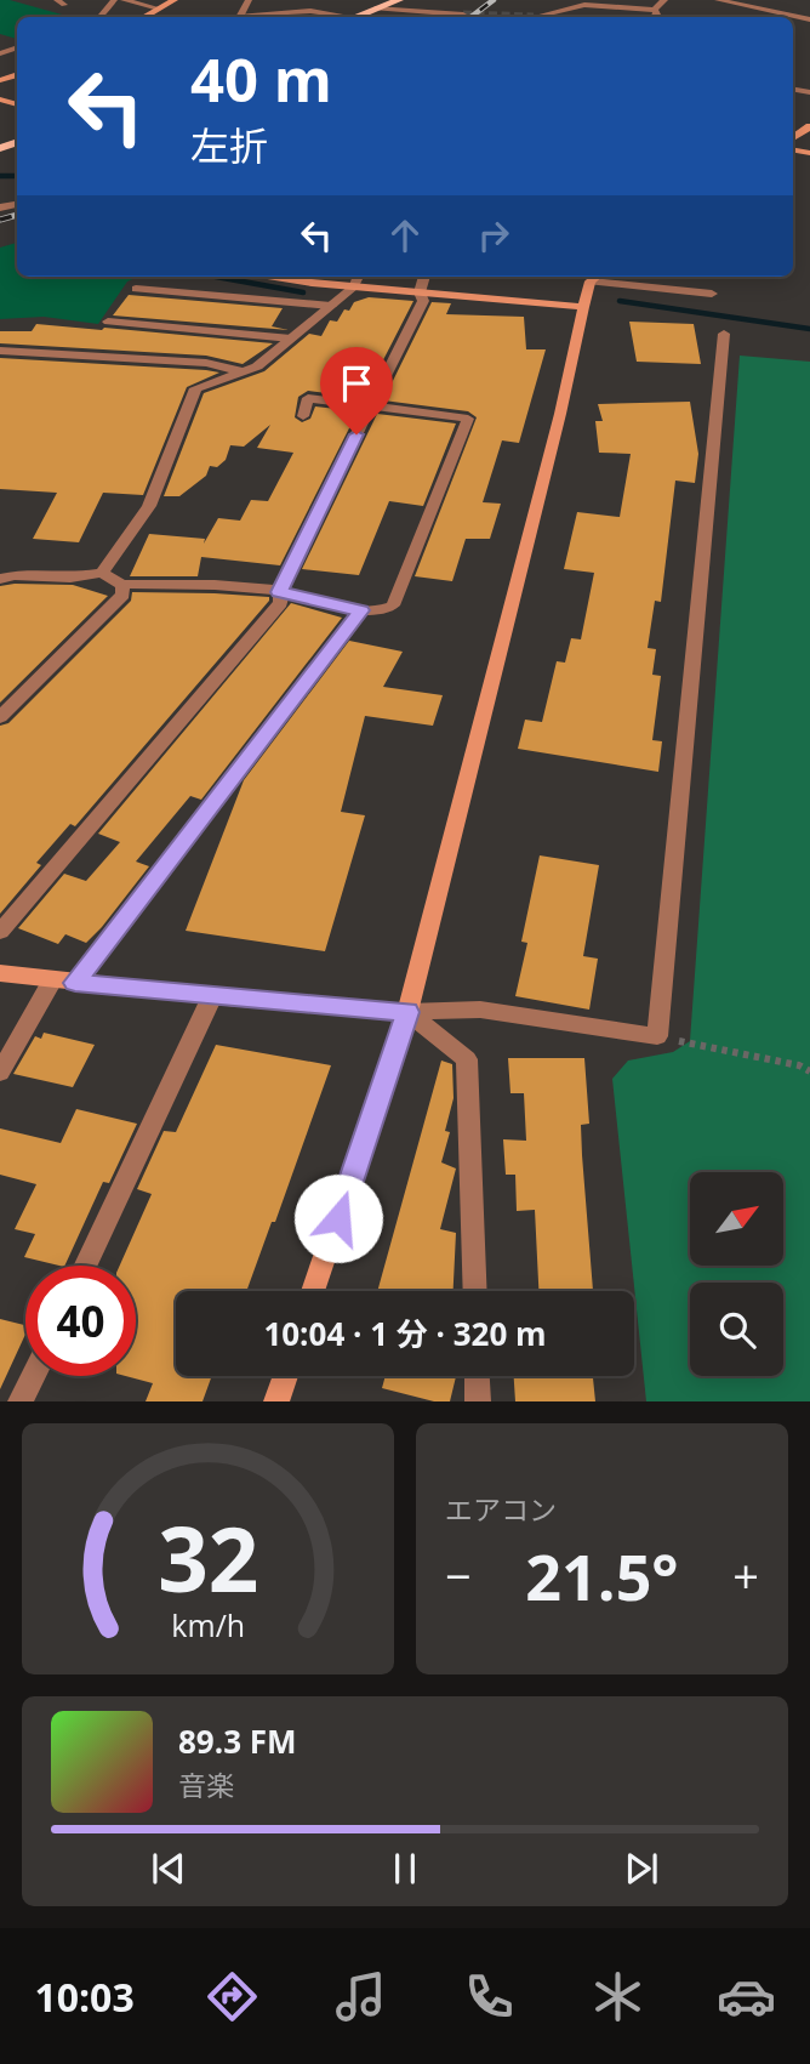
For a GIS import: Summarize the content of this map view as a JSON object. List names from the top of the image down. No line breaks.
{"north":"top right","page":{"turn":["40 m","左折"],"limit":"40","trip":"10:04 · 1 分 · 320 m","tile":"エアコン","heat":["−","21.5°","+"],"song":["89.3 FM","音楽"],"tabs":"10:03","gauge":["32","km/h"]}}
